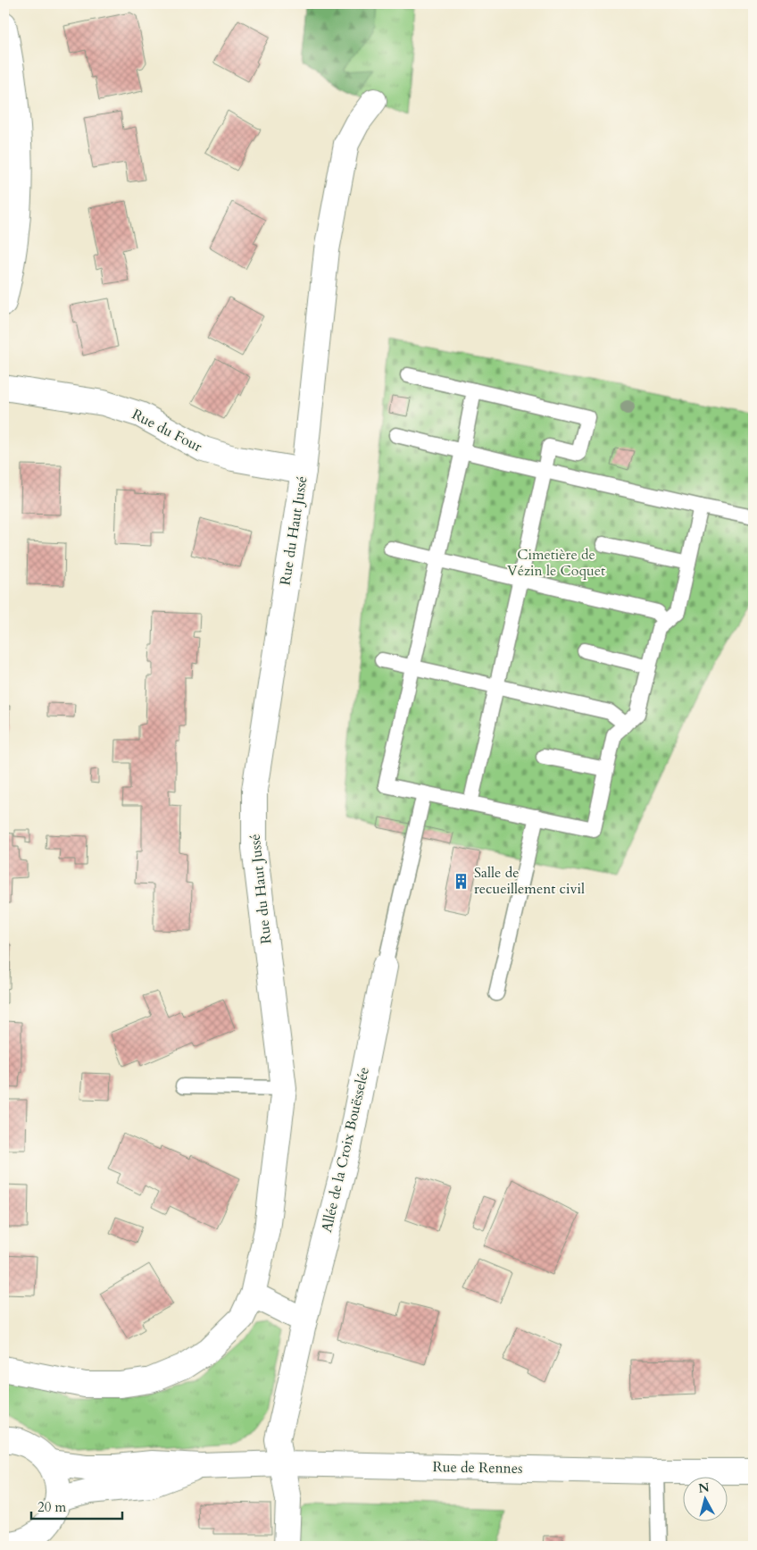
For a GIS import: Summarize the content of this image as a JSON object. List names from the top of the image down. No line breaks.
{"streets":{"street":["Rue du Four","Rue du Haut Jussé","Allée de la Croix Bouësselée","Rue de Rennes"]},"crossings":[["Rue du Four","Rue du Haut Jussé"],["Allée de la Croix Bouësselée","Rue de Rennes"]],"parks":["Cimetière de Vézin le Coquet"],"places":{"building":["Salle de recueillement civil"]},"scale_bar":"20 m","north":"top"}
